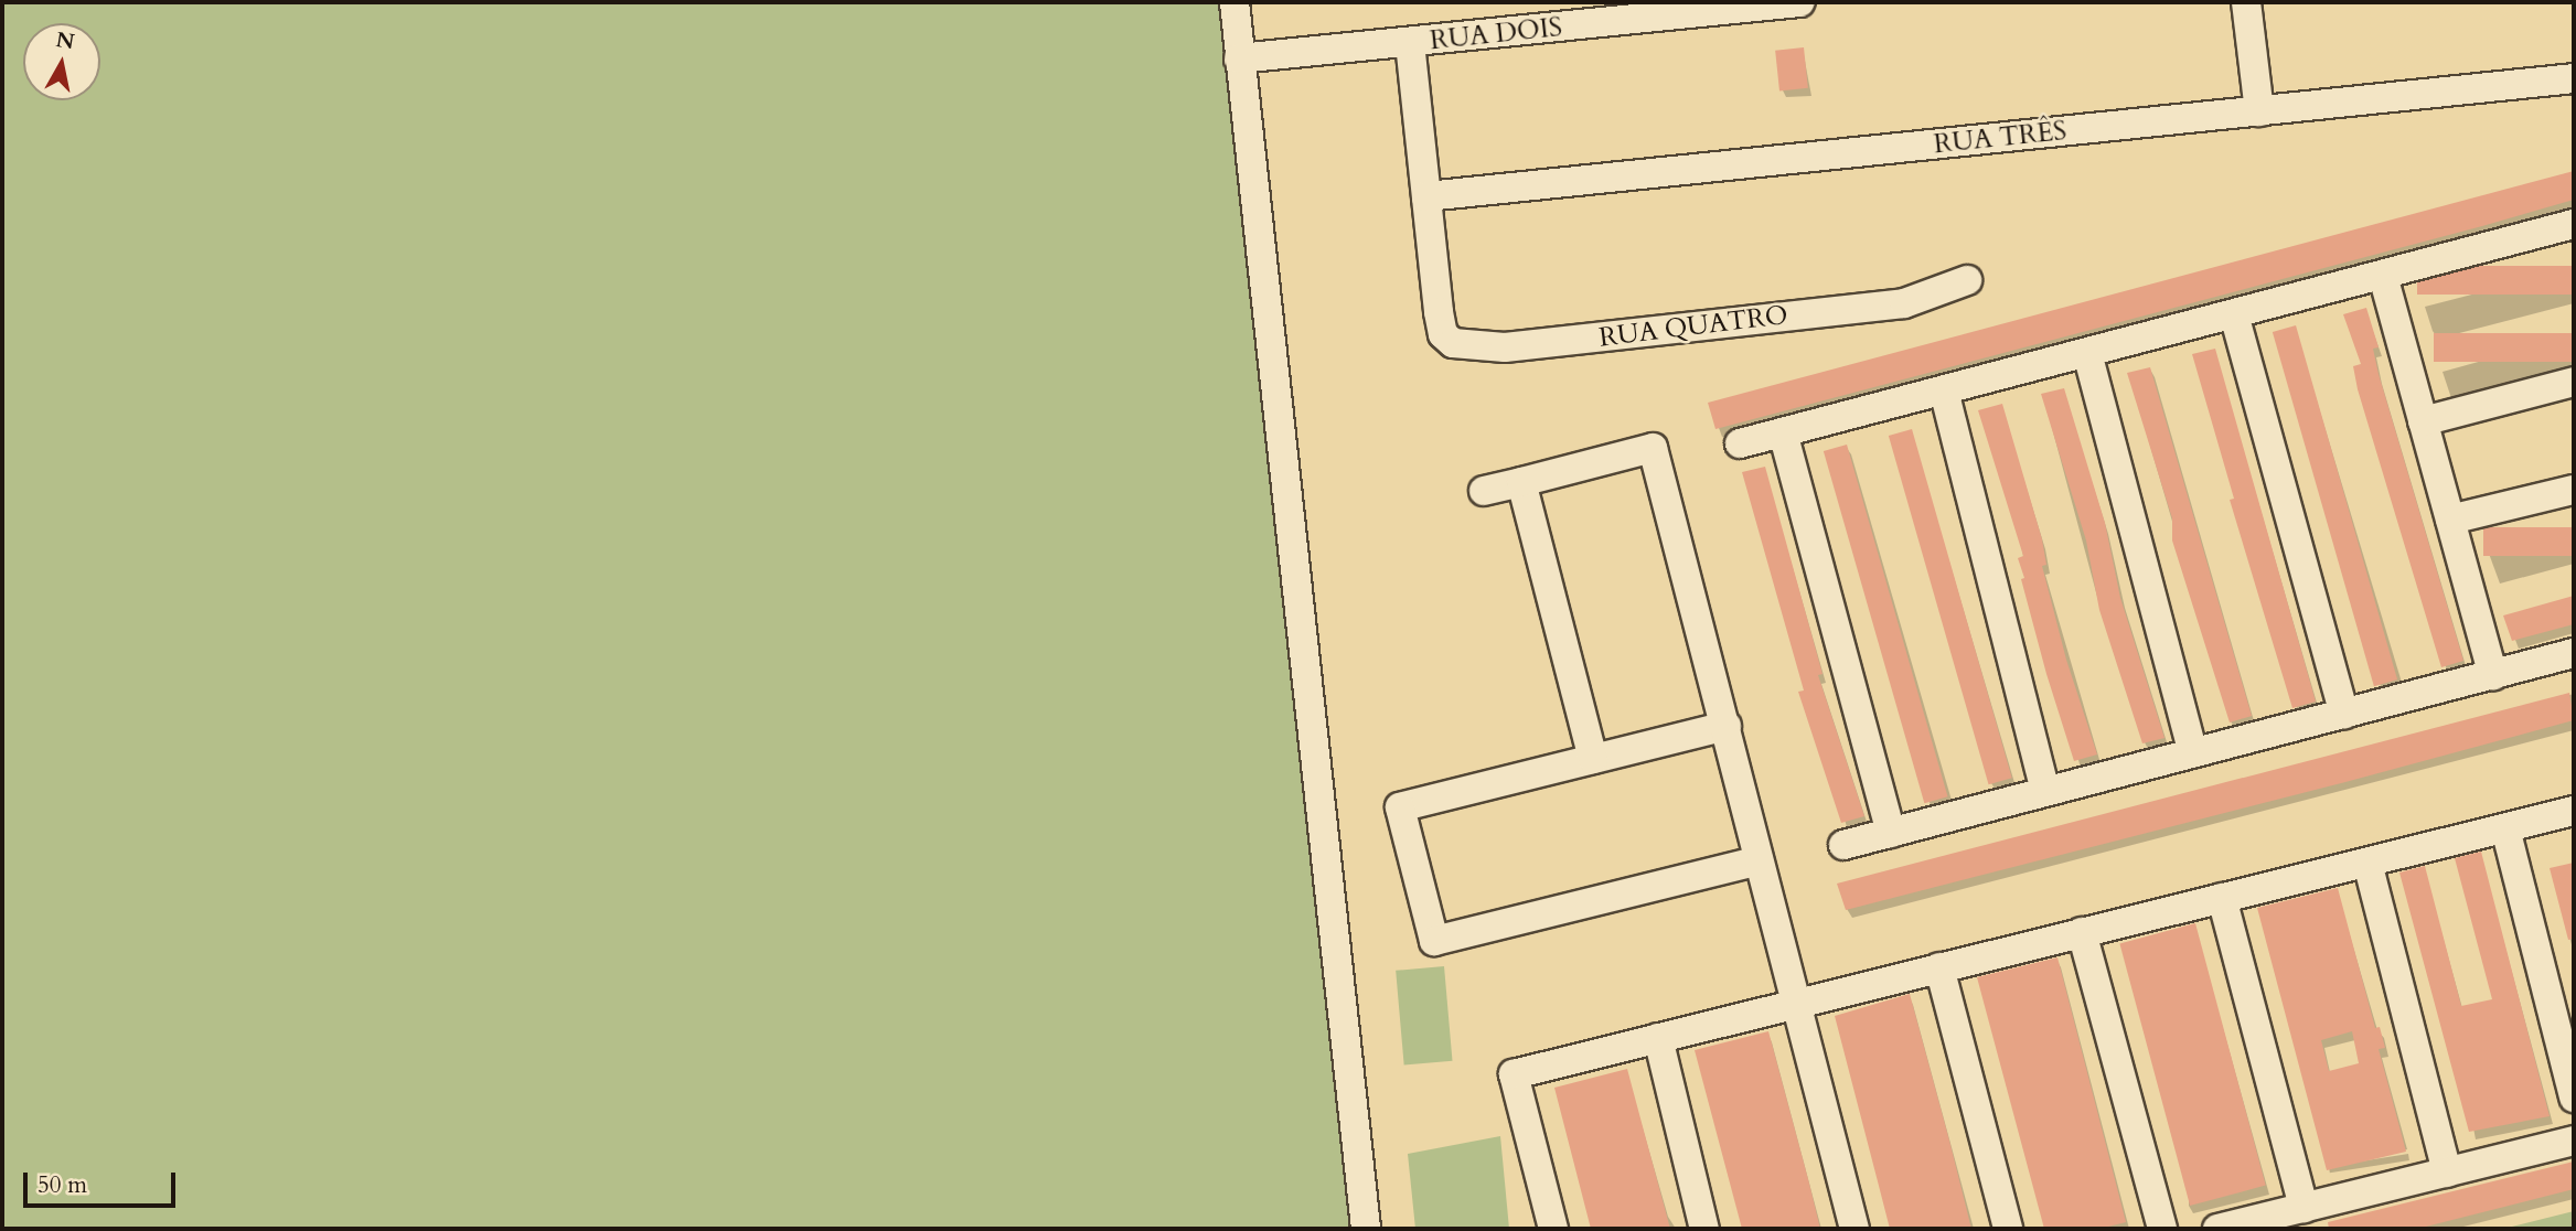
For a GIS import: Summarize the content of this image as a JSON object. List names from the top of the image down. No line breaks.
{"streets":{"street":["RUA DOIS","RUA TRÊS","RUA QUATRO"]},"crossings":[["RUA TRÊS","RUA QUATRO"]],"scale_bar":"50 m","north":"top"}
